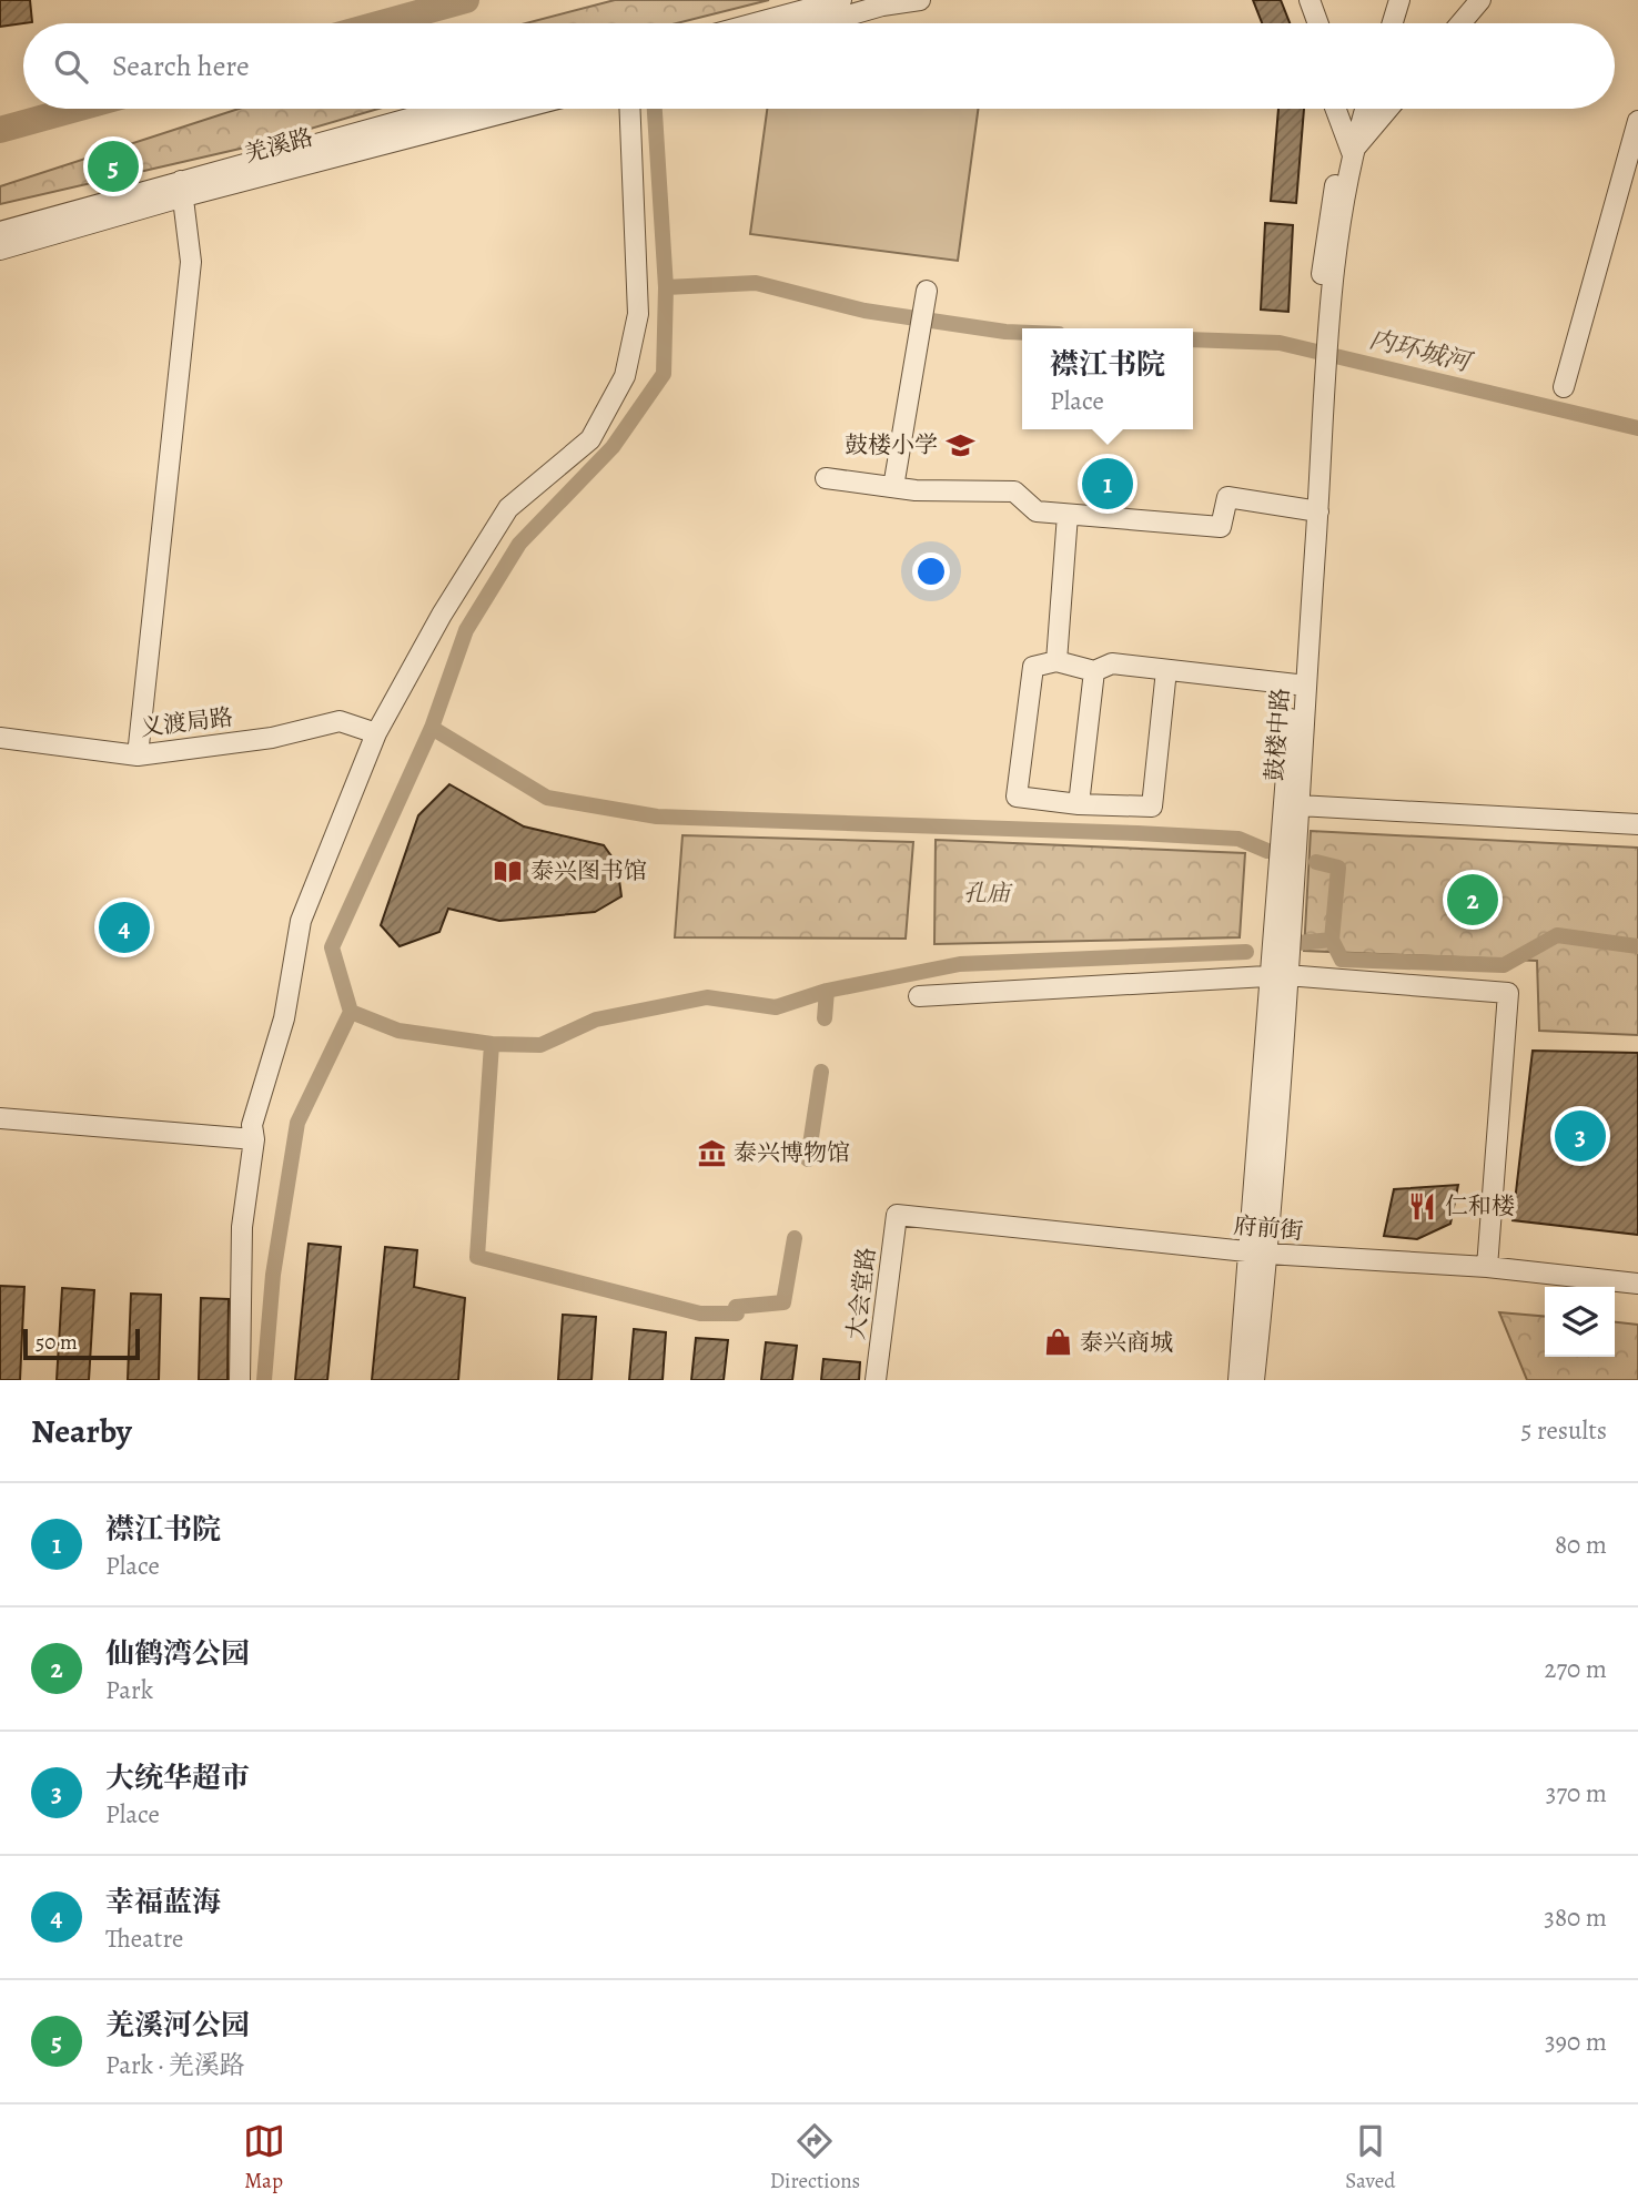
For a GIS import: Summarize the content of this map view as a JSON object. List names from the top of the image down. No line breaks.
{"streets":{"street":["羌溪路","义渡局路","鼓楼中路","府前街","大会堂路"]},"crossings":[["鼓楼中路","府前街"],["府前街","大会堂路"]],"water":["内环城河"],"parks":["孔庙"],"places":{"school or university":["鼓楼小学"],"library":["泰兴图书馆"],"museum":["泰兴博物馆"],"restaurant":["仁和楼"],"shop":["泰兴商城"]},"scale_bar":"50 m","page":{"search":"Search here","pins":["5","1","2","4","3"],"popup":["襟江书院","Place"],"scale":"50 m","heading":["Nearby","5 results"],"list":[{"mark":"1","name":"襟江书院","note":"Place","value":"80 m"},{"mark":"2","name":"仙鹤湾公园","note":"Park","value":"270 m"},{"mark":"3","name":"大统华超市","note":"Place","value":"370 m"},{"mark":"4","name":"幸福蓝海","note":"Theatre","value":"380 m"},{"mark":"5","name":"羌溪河公园","note":"Park · 羌溪路","value":"390 m"}],"nav":["Map","Directions","Saved"]}}
